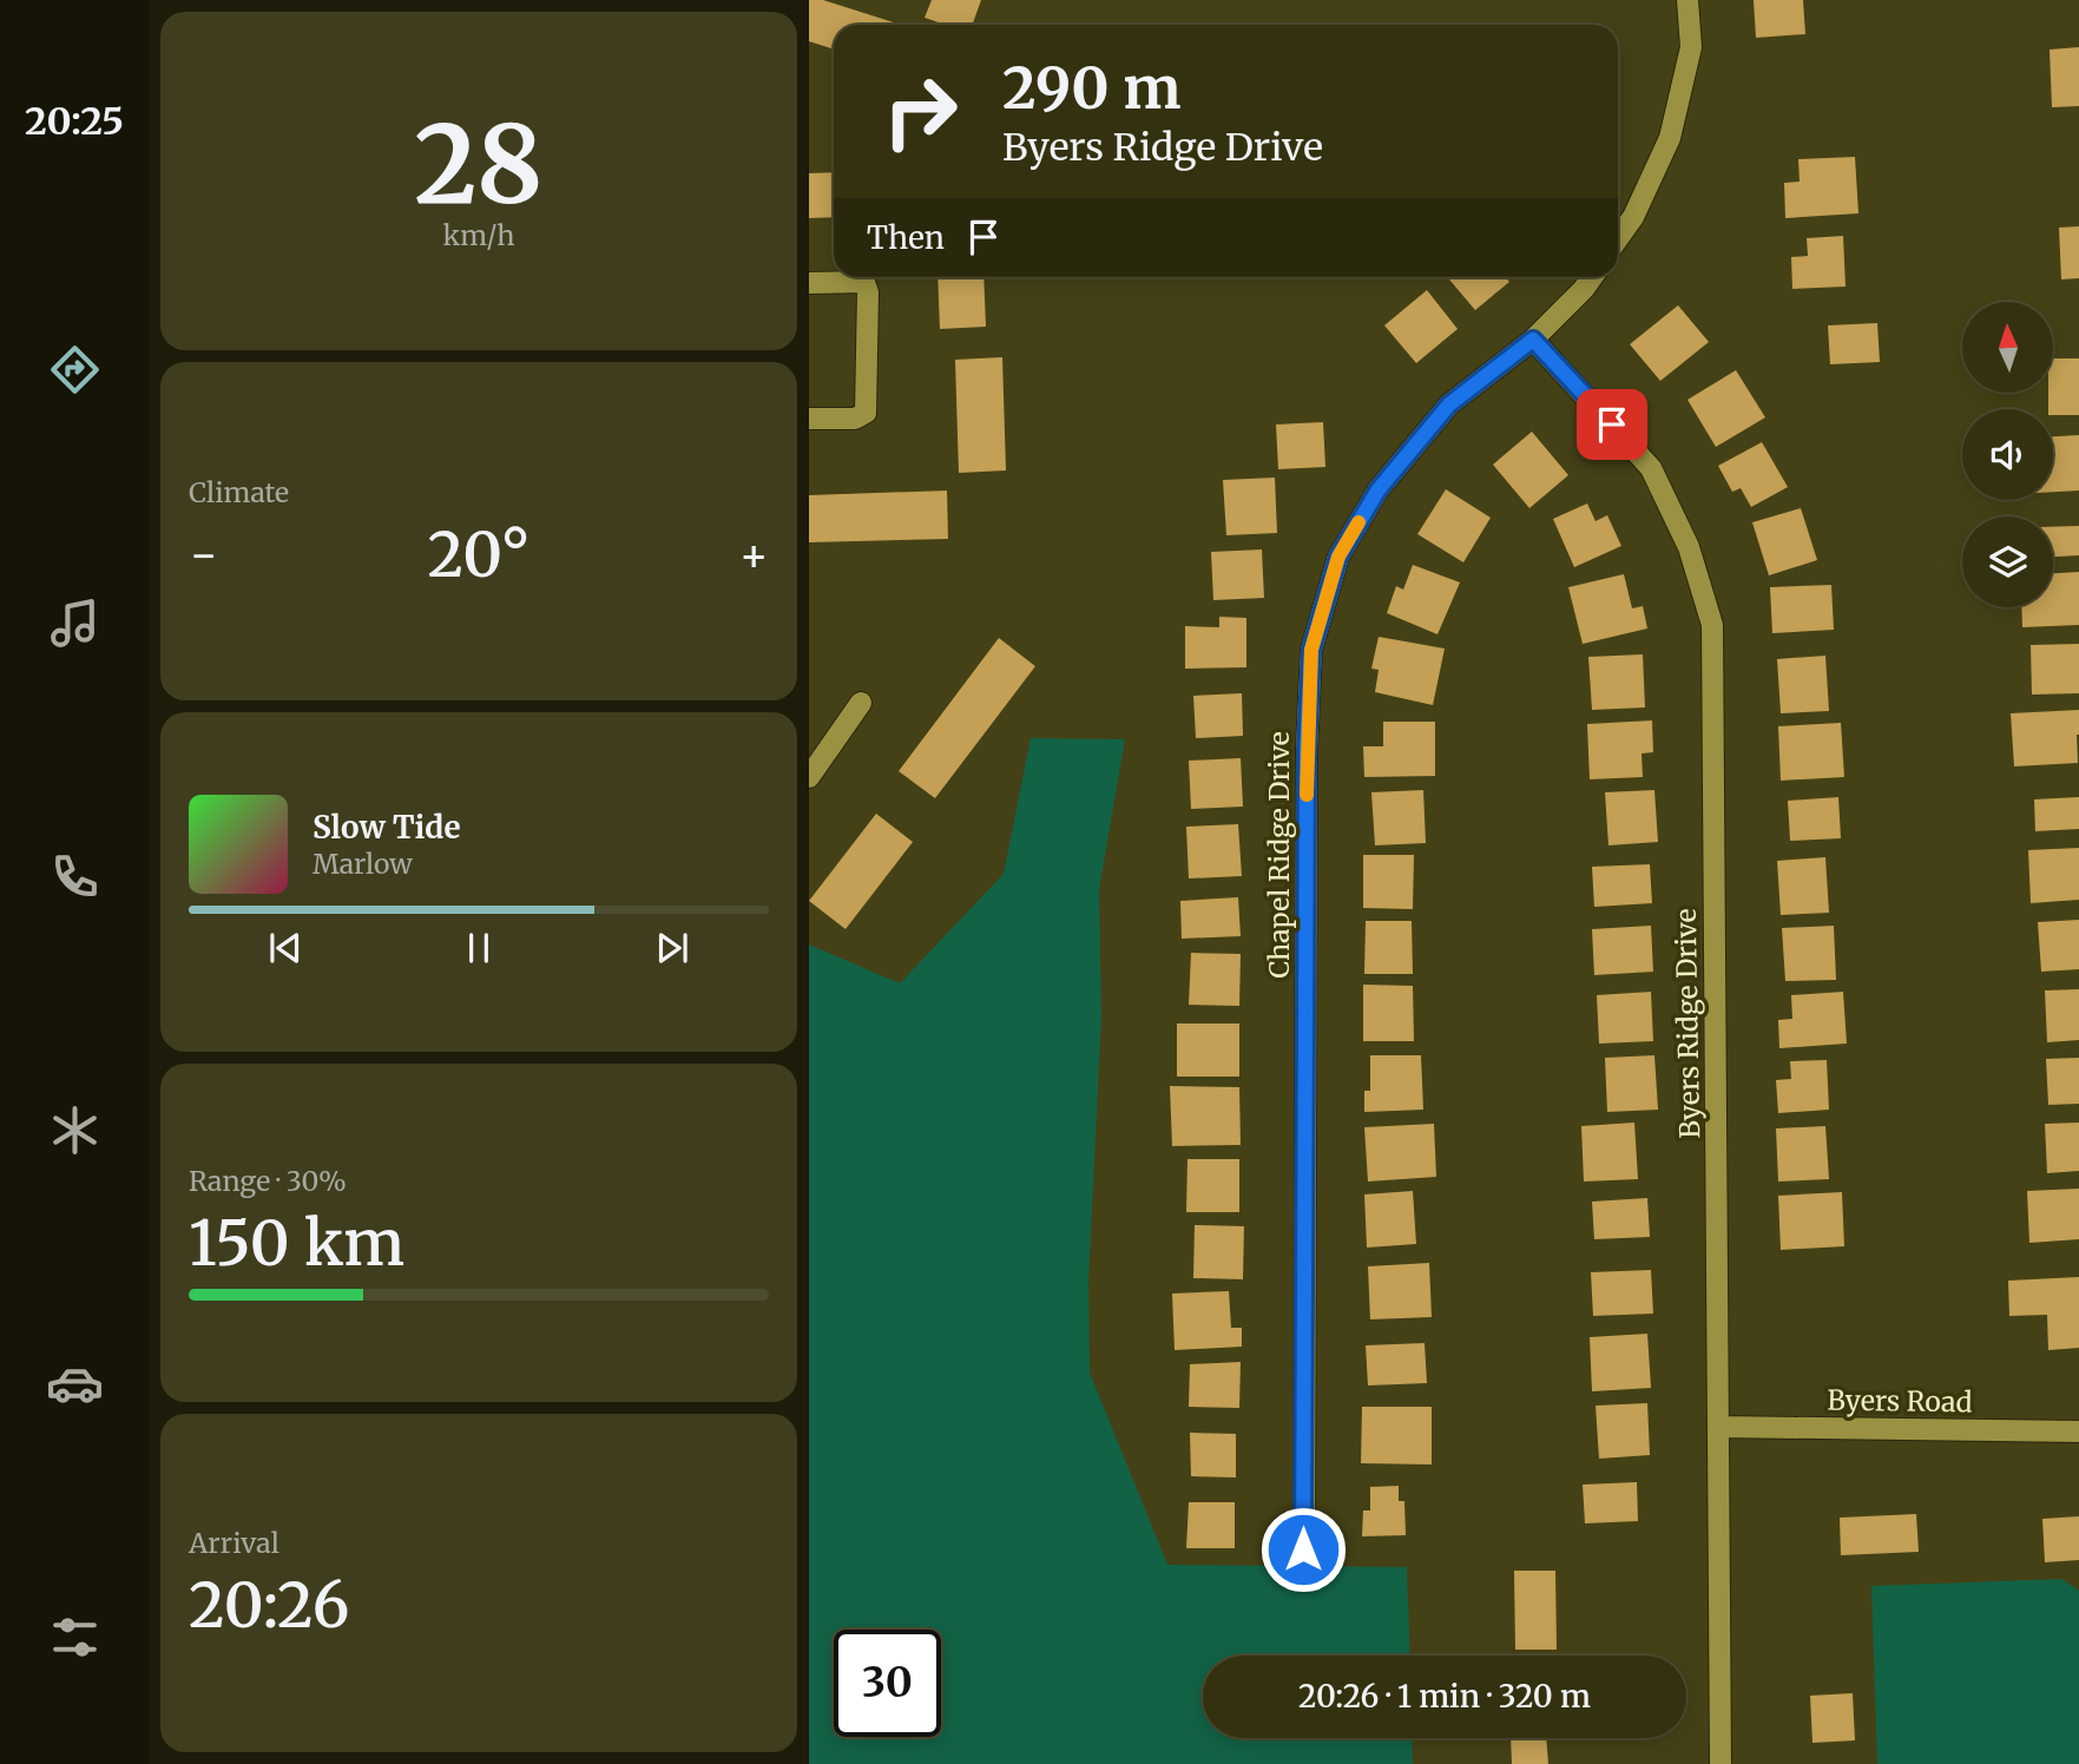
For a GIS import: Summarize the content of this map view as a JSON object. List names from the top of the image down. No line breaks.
{"streets":{"street":["Chapel Ridge Drive","Byers Ridge Drive","Byers Road"]},"crossings":[["Chapel Ridge Drive","Byers Ridge Drive"],["Byers Ridge Drive","Byers Road"]],"north":"top","page":{"tabs":"20:25","tile":[["28","km/h"],"Climate",["Range · 30%","150 km"],["Arrival","20:26"]],"turn":["290 m","Byers Ridge Drive"],"then":"Then","heat":["−","20°","+"],"song":["Slow Tide","Marlow"],"limit":"30","trip":"20:26 · 1 min · 320 m"}}
